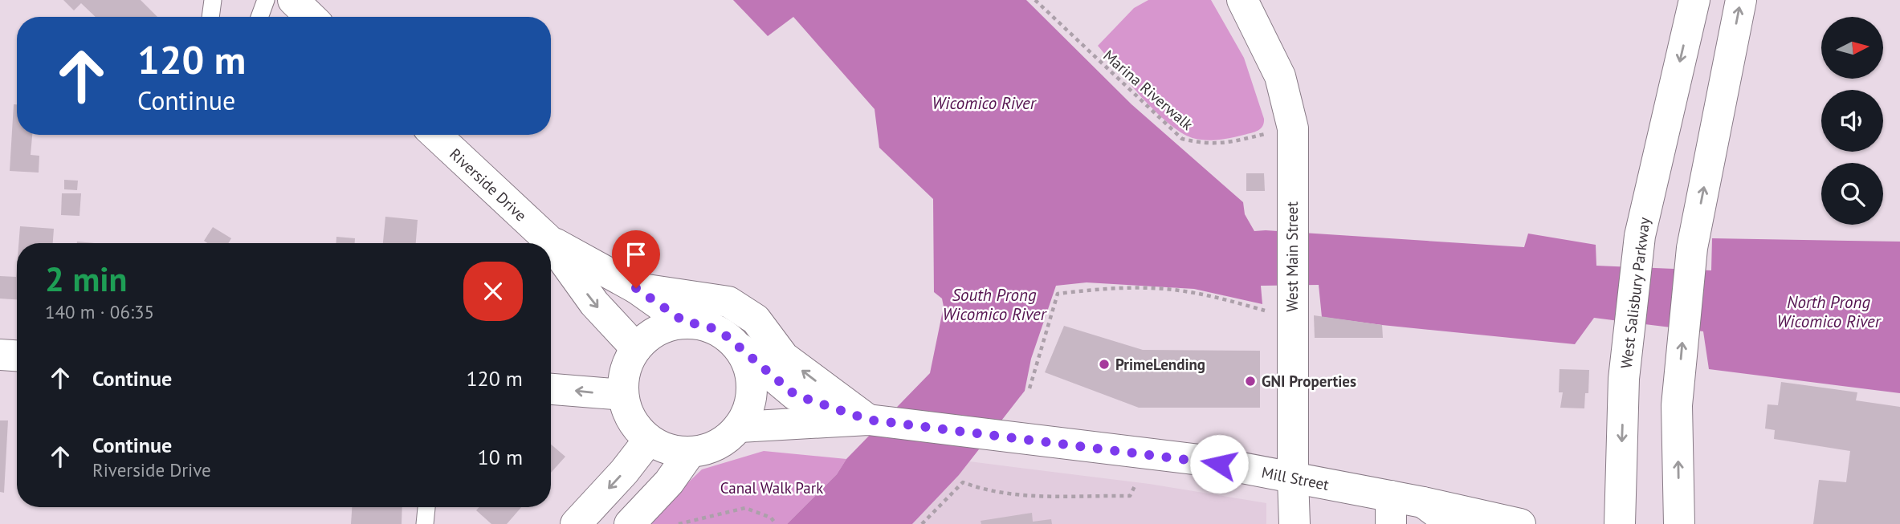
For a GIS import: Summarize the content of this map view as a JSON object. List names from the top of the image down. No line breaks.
{"streets":{"main road":["Riverside Drive","West Main Street","West Salisbury Parkway","Mill Street"],"path":["Marina Riverwalk"]},"crossings":[["Riverside Drive","Mill Street"],["West Main Street","Mill Street"]],"water":["Wicomico River","South Prong Wicomico River","North Prong Wicomico River"],"parks":["Canal Walk Park"],"places":["PrimeLending","GNI Properties"],"north":"right","page":{"turn":["120 m","Continue"],"heading":["2 min","140 m · 06:35"],"list":[{"name":"Continue","value":"120 m"},{"name":"Continue","note":"Riverside Drive","value":"10 m"}]}}
